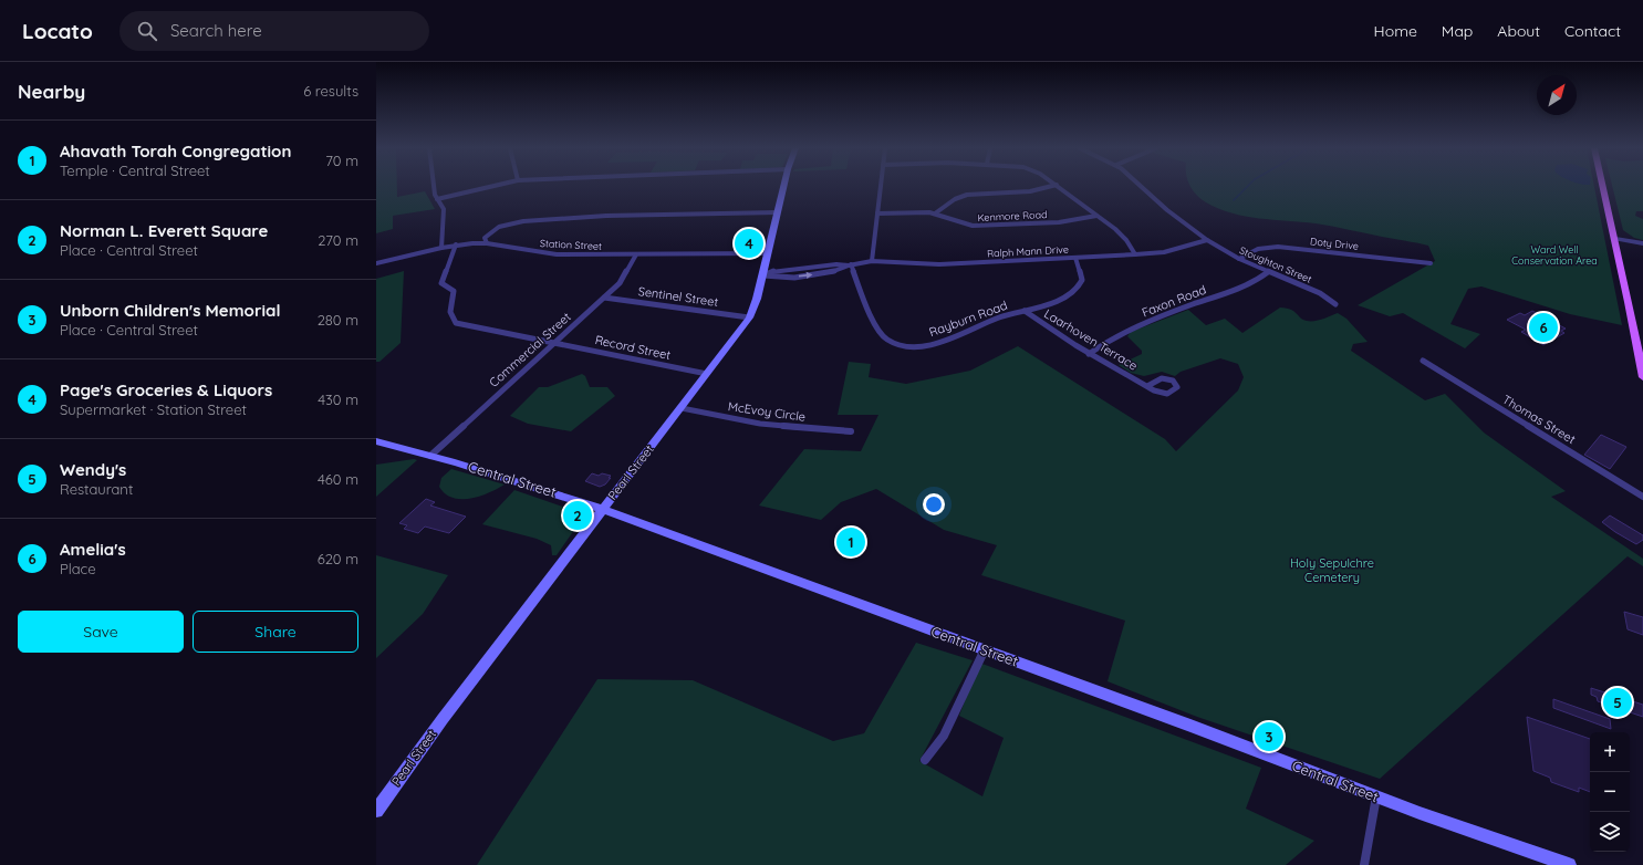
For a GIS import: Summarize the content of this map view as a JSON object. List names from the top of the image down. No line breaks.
{"streets":{"main road":["Pearl Street","Central Street"],"street":["Kenmore Road","Doty Drive","Station Street","Ralph Mann Drive","Stoughton Street","Sentinel Street","Faxon Road","Rayburn Road","Laarhoven Terrace","Record Street","Commercial Street","McEvoy Circle","Thomas Street"]},"crossings":[["Doty Drive","Stoughton Street"],["Station Street","Record Street"],["Station Street","Commercial Street"],["Station Street","Pearl Street"],["Ralph Mann Drive","Stoughton Street"],["Ralph Mann Drive","Rayburn Road"],["Ralph Mann Drive","Pearl Street"],["Stoughton Street","Faxon Road"],["Sentinel Street","Commercial Street"],["Sentinel Street","Pearl Street"],["Faxon Road","Laarhoven Terrace"],["Rayburn Road","Laarhoven Terrace"],["Record Street","Commercial Street"],["Record Street","Pearl Street"],["Commercial Street","Central Street"],["McEvoy Circle","Pearl Street"],["Pearl Street","Central Street"]],"parks":["Ward Well Conservation Area","Holy Sepulchre Cemetery"],"north":"top right","page":{"header":"Locato","search":"Search here","nav":["Home","Map","About","Contact"],"heading":["Nearby","6 results"],"list":[{"mark":"1","name":"Ahavath Torah Congregation","note":"Temple · Central Street","value":"70 m"},{"mark":"2","name":"Norman L. Everett Square","note":"Place · Central Street","value":"270 m"},{"mark":"3","name":"Unborn Children's Memorial","note":"Place · Central Street","value":"280 m"},{"mark":"4","name":"Page's Groceries & Liquors","note":"Supermarket · Station Street","value":"430 m"},{"mark":"5","name":"Wendy's","note":"Restaurant","value":"460 m"},{"mark":"6","name":"Amelia's","note":"Place","value":"620 m"}],"pins":["4","6","2","1","5","3"],"buttons":["Save","Share"],"map_buttons":["+","−"]}}
